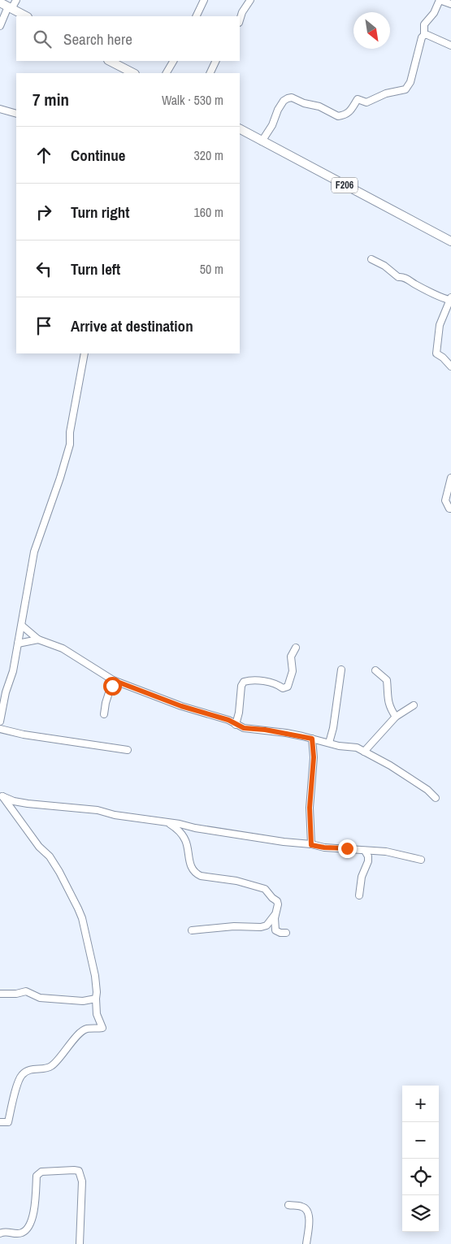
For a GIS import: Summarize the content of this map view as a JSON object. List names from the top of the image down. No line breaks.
{"streets":{"main road":["F206"]},"north":"bottom right","page":{"search":"Search here","heading":["7 min","Walk · 530 m"],"list":[["Continue","320 m"],["Turn right","160 m"],["Turn left","50 m"],"Arrive at destination"],"map_buttons":["+","−"]}}
